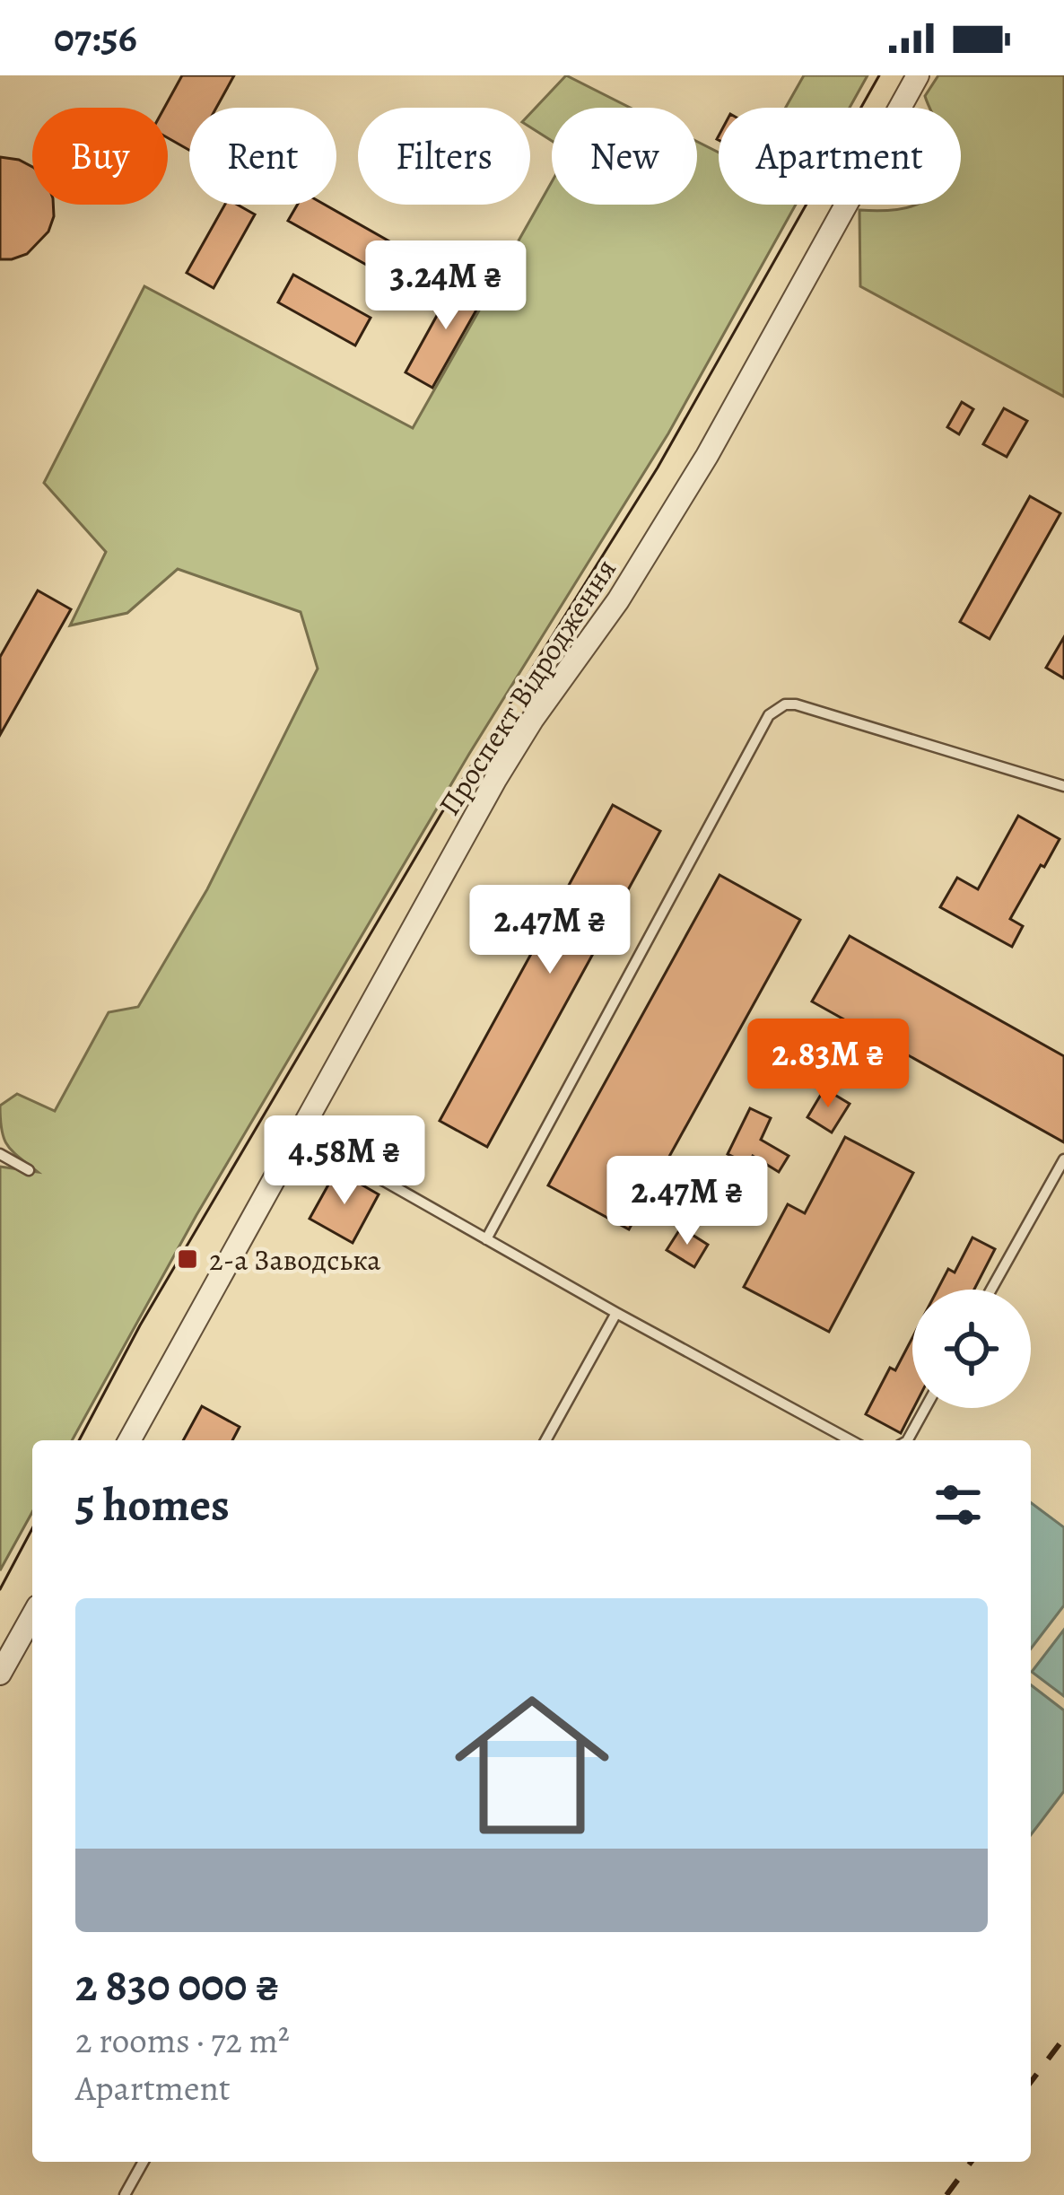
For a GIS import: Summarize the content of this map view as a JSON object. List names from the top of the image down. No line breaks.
{"streets":{"street":["Проспект Відродження"]},"places":{"transit":["2-а Заводська"]},"page":{"status":"07:56","chip":["Buy","Rent","Filters","New","Apartment"],"price":["3.24M ₴","2.47M ₴","2.83M ₴","4.58M ₴","2.47M ₴"],"heading":"5 homes","list":[{"name":"2 830 000 ₴","note":"2 rooms · 72 m² · Apartment"}]}}
